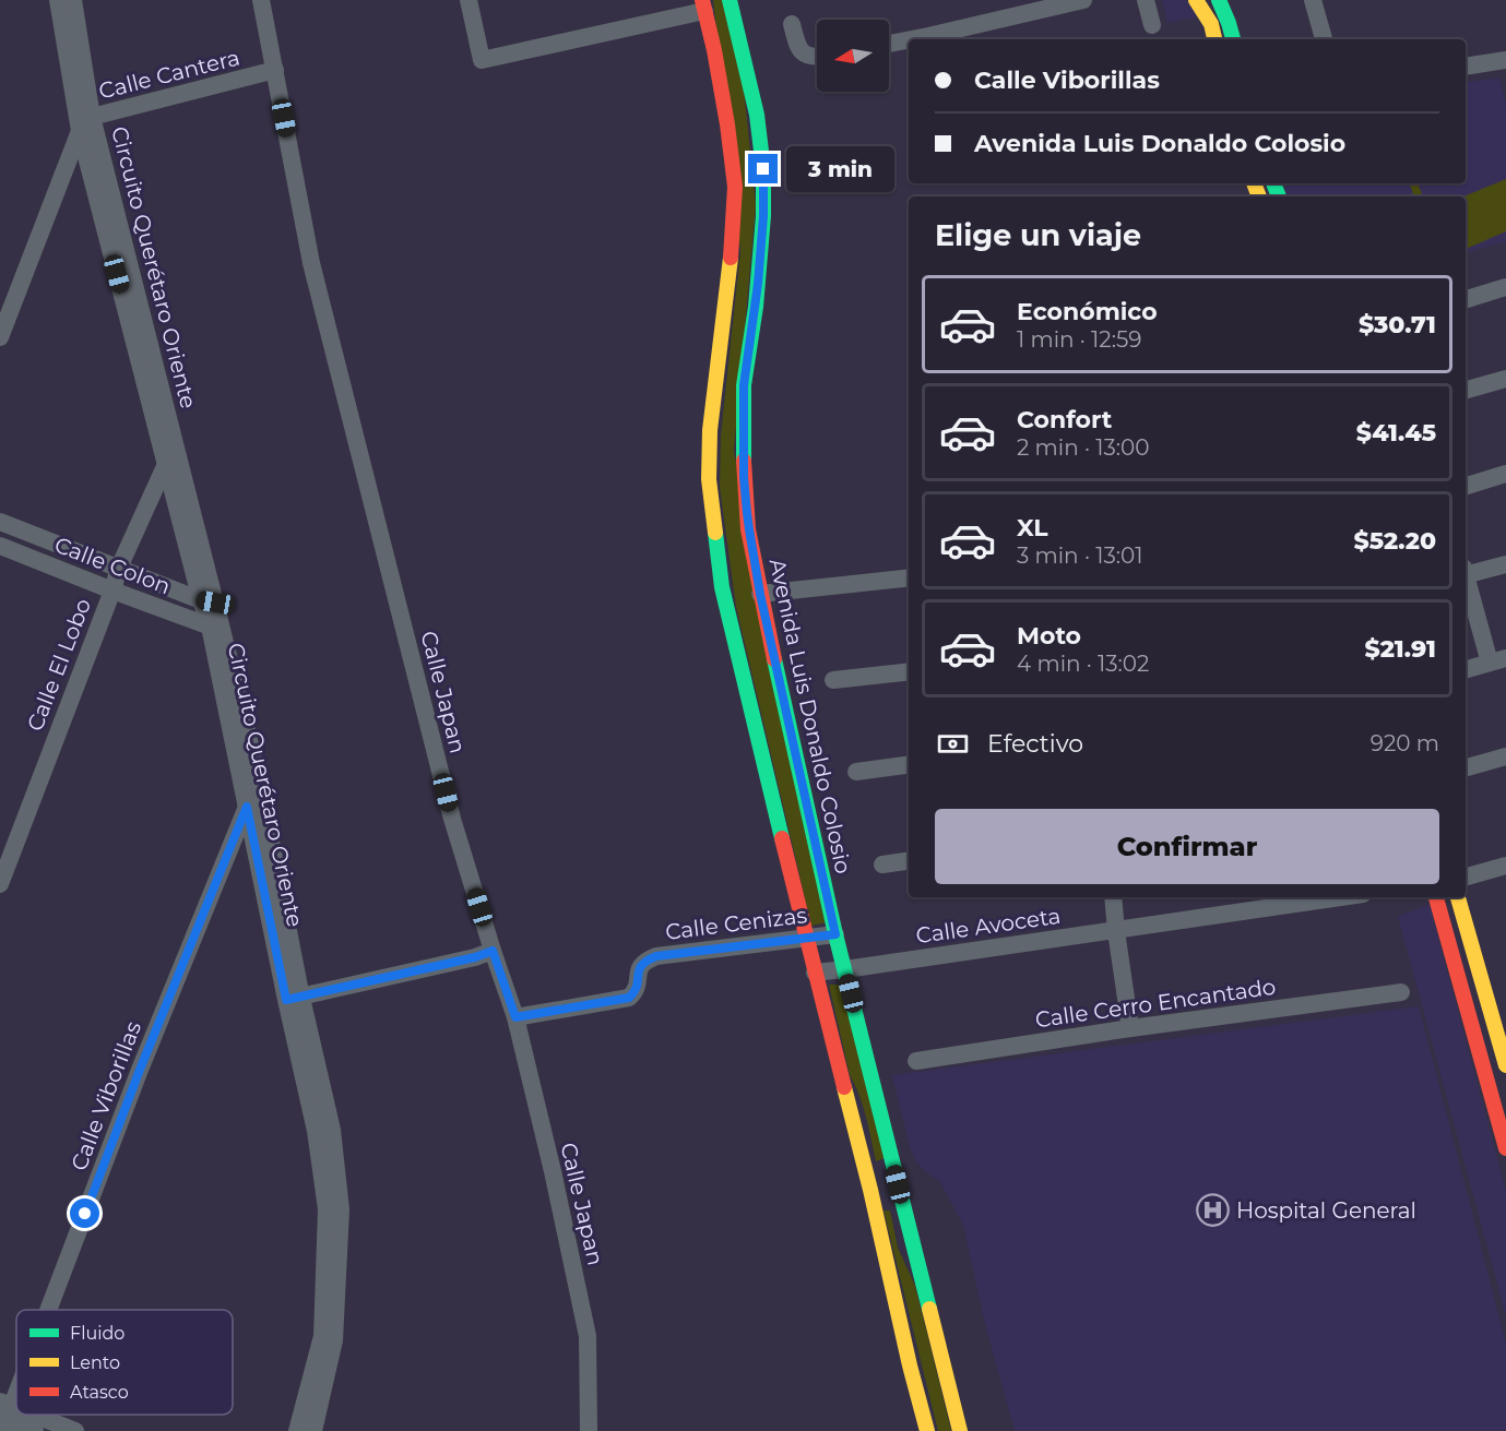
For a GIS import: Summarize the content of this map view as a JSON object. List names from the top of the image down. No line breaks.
{"streets":{"street":["Calle Cantera","Circuito Querétaro Oriente","Calle Colon","Calle El Lobo","Calle Japan","Avenida Luis Donaldo Colosio","Calle Cenizas","Calle Avoceta","Calle Cerro Encantado","Calle Viborillas"]},"crossings":[["Calle Cantera","Circuito Querétaro Oriente"],["Calle Cantera","Calle Japan"],["Circuito Querétaro Oriente","Calle Colon"],["Circuito Querétaro Oriente","Calle El Lobo"],["Circuito Querétaro Oriente","Calle Viborillas"],["Calle Colon","Calle El Lobo"],["Calle Japan","Calle Cenizas"],["Avenida Luis Donaldo Colosio","Calle Cenizas"],["Avenida Luis Donaldo Colosio","Calle Avoceta"]],"places":{"hospital":["Hospital General"]},"legend":["Fluido","Lento","Atasco"],"north":"left","page":{"banner":["Calle Viborillas","Avenida Luis Donaldo Colosio"],"bubble":"3 min","heading":"Elige un viaje","list":[{"name":"Económico","note":"1 min · 12:59","value":"$30.71"},{"name":"Confort","note":"2 min · 13:00","value":"$41.45"},{"name":"XL","note":"3 min · 13:01","value":"$52.20"},{"name":"Moto","note":"4 min · 13:02","value":"$21.91"}],"pay":["Efectivo","920 m"],"buttons":"Confirmar"}}
